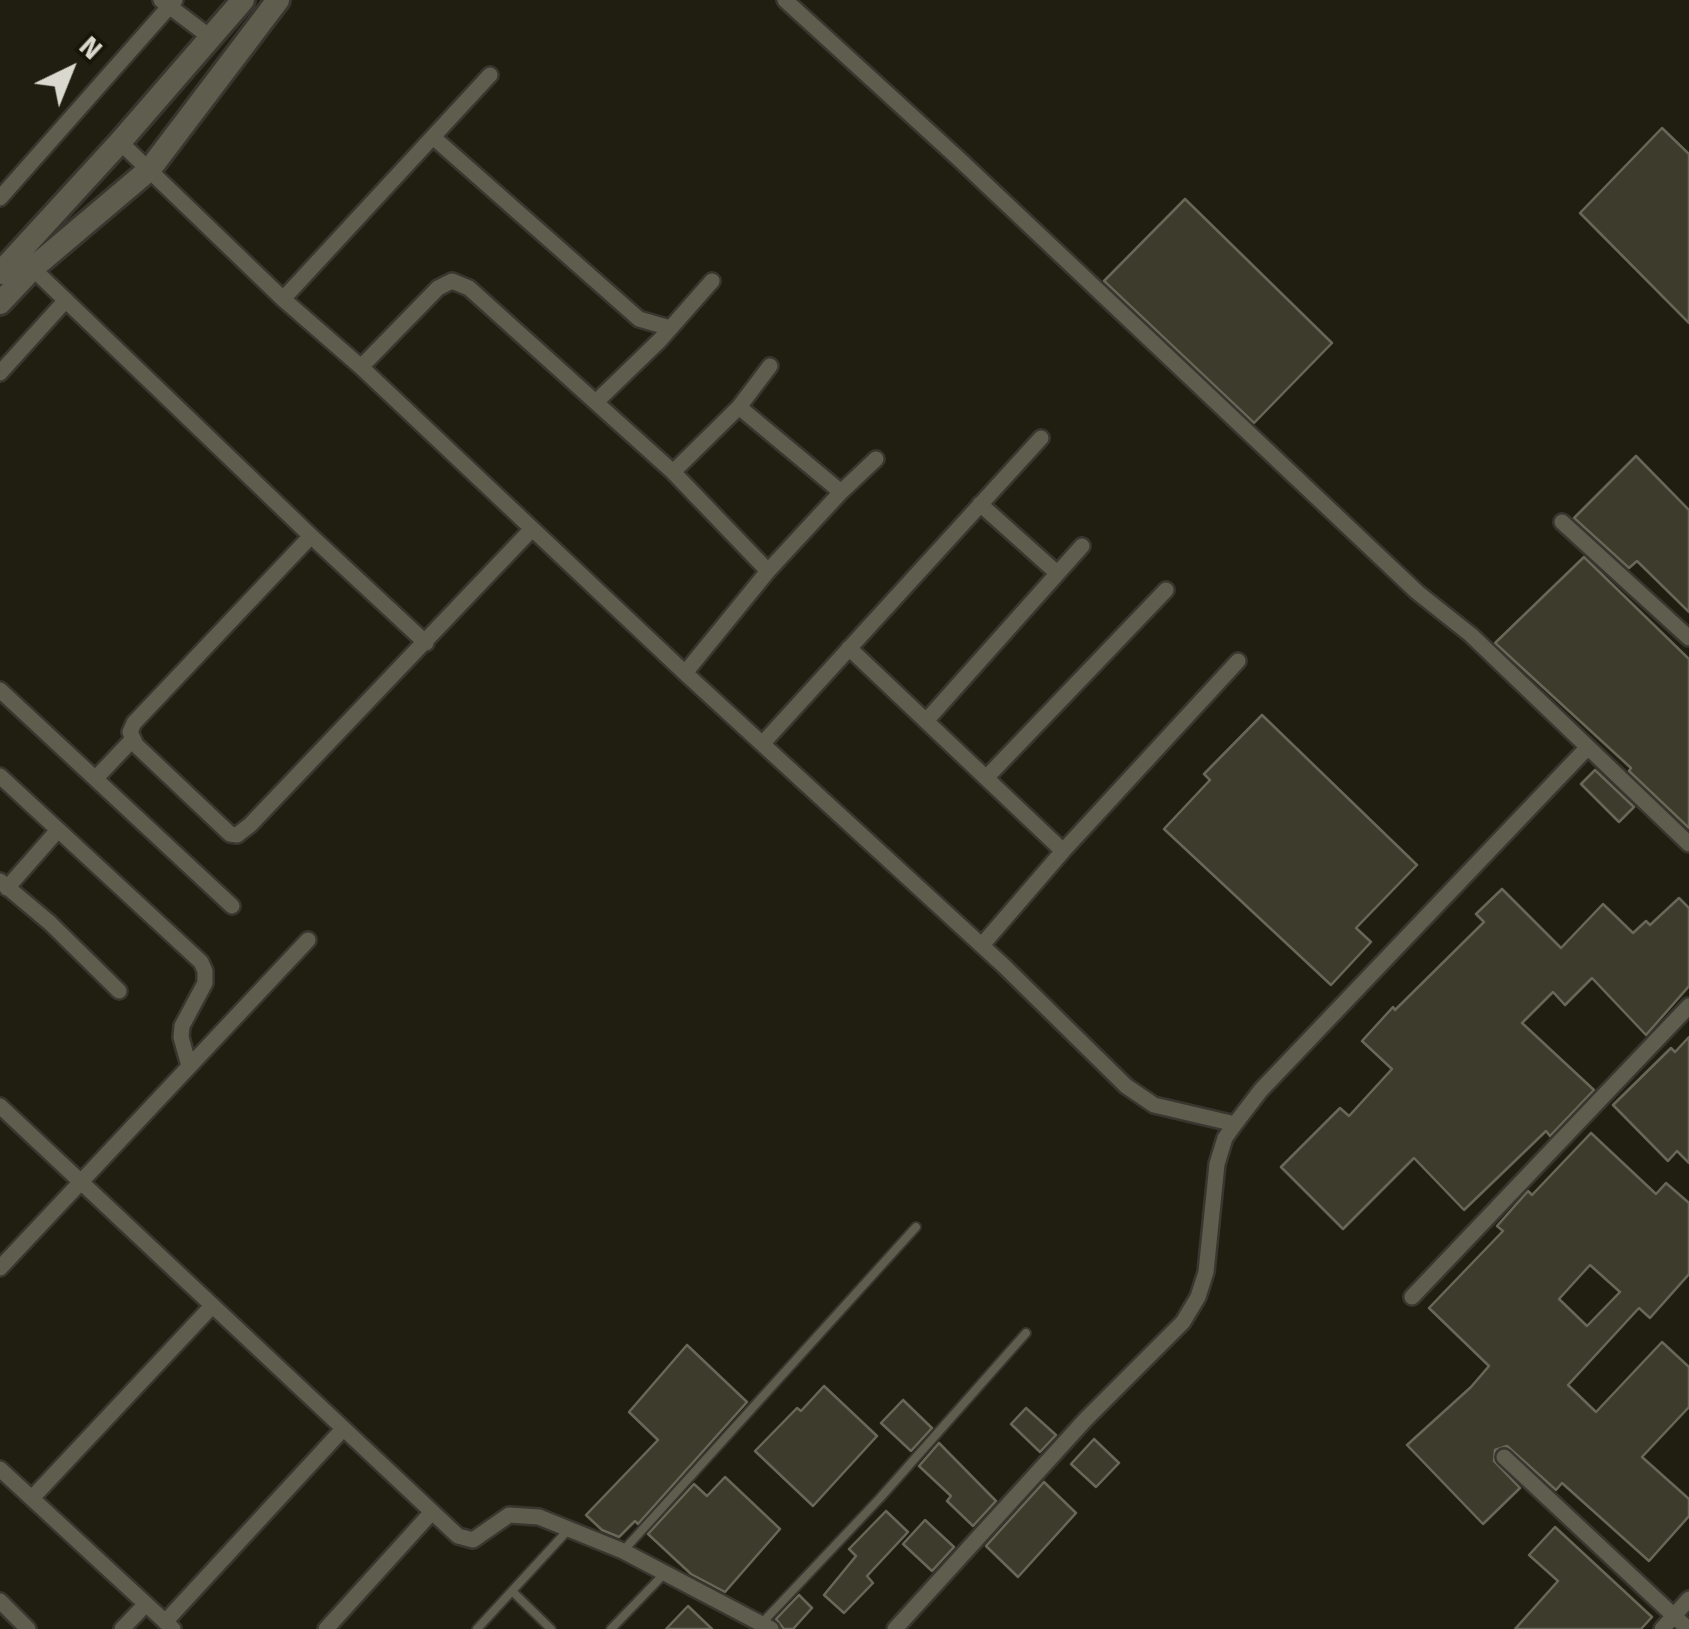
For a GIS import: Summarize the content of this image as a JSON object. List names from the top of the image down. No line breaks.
{"north":"top right"}
